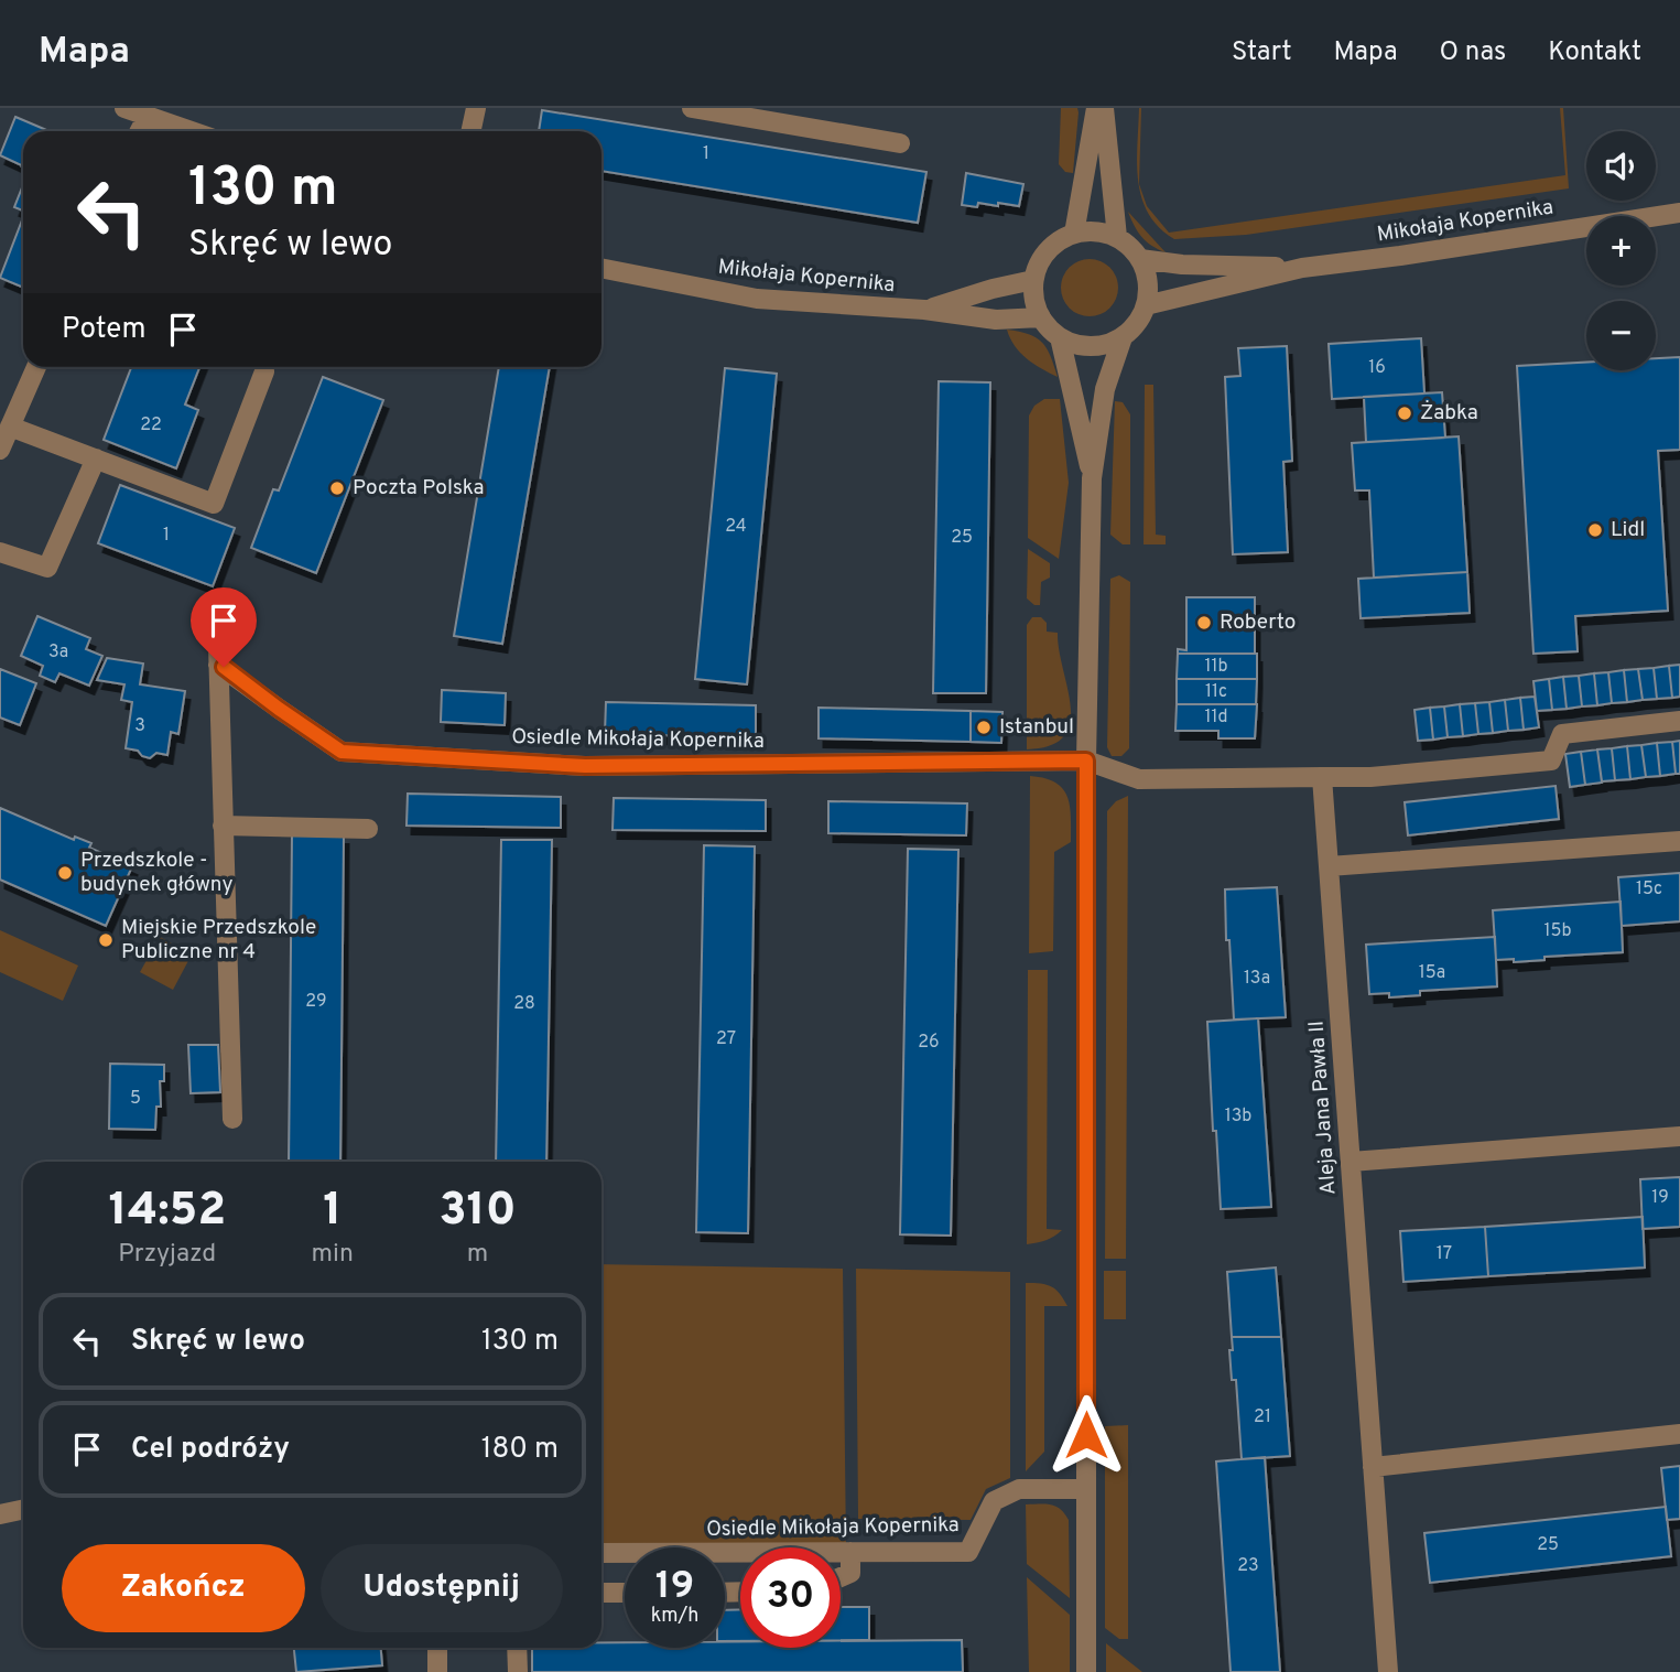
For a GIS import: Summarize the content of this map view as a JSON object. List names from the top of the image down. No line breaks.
{"streets":{"street":["Mikołaja Kopernika","Osiedle Mikołaja Kopernika","Aleja Jana Pawła II"]},"places":["Żabka","Poczta Polska","Lidl","Roberto","Istanbul","Przedszkole - budynek główny","Miejskie Przedszkole Publiczne nr 4"],"house_numbers":["1","16","22","24","1","25","3a","11b","11c","11d","3","15c","15b","15a","13a","29","28","27","26","5","13b","19","17","21","25","23"],"page":{"header":"Mapa","nav":["Start","Mapa","O nas","Kontakt"],"map_buttons":["+","−"],"turn":["130 m","Skręć w lewo"],"then":"Potem","eta":["14:52","Przyjazd","1","min","310","m"],"list":[{"name":"Skręć w lewo","value":"130 m"},{"name":"Cel podróży","value":"180 m"}],"buttons":["Zakończ","Udostępnij"],"speed":"19 km/h","limit":"30"}}
